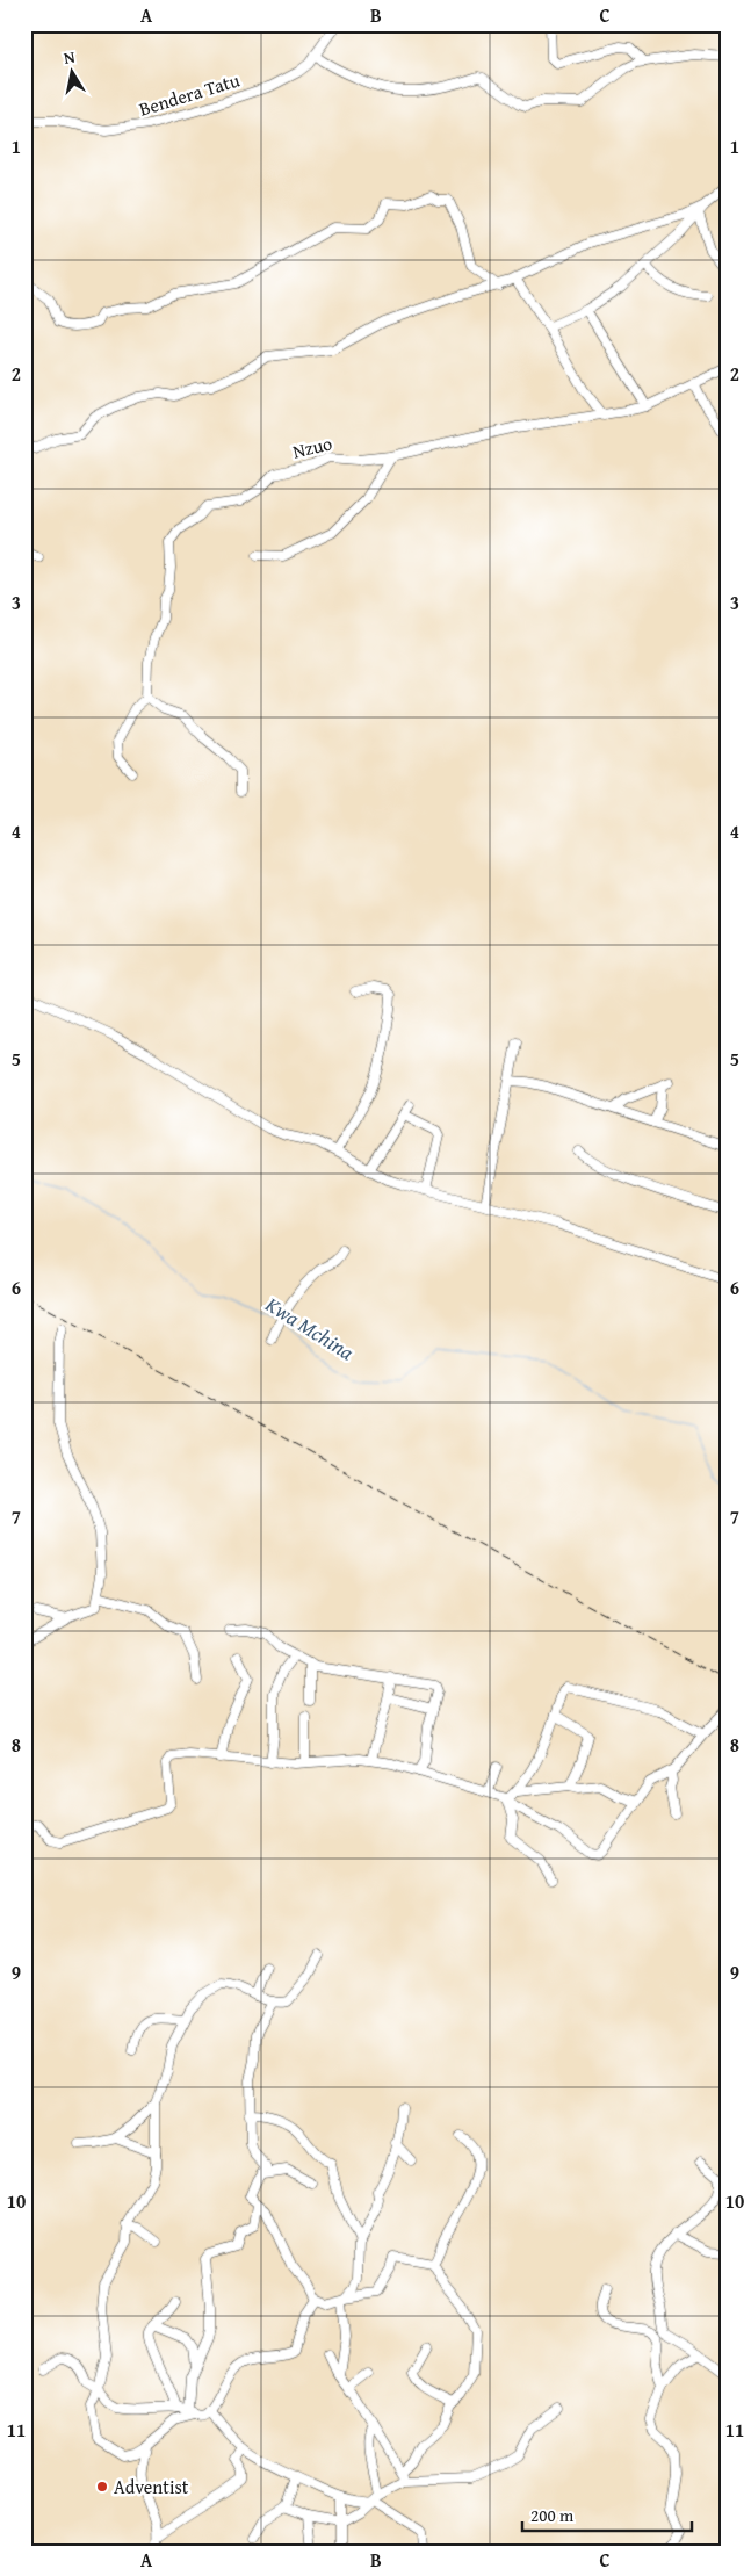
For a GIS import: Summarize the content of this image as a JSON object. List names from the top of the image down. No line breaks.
{"streets":{"street":["Bendera Tatu","Nzuo"]},"water":["Kwa Mchina"],"places":["Adventist"],"scale_bar":"200 m","north":"top","grid":{"columns":["A","B","C"],"rows":["1","2","3","4","5","6","7","8","9","10","11"]}}
